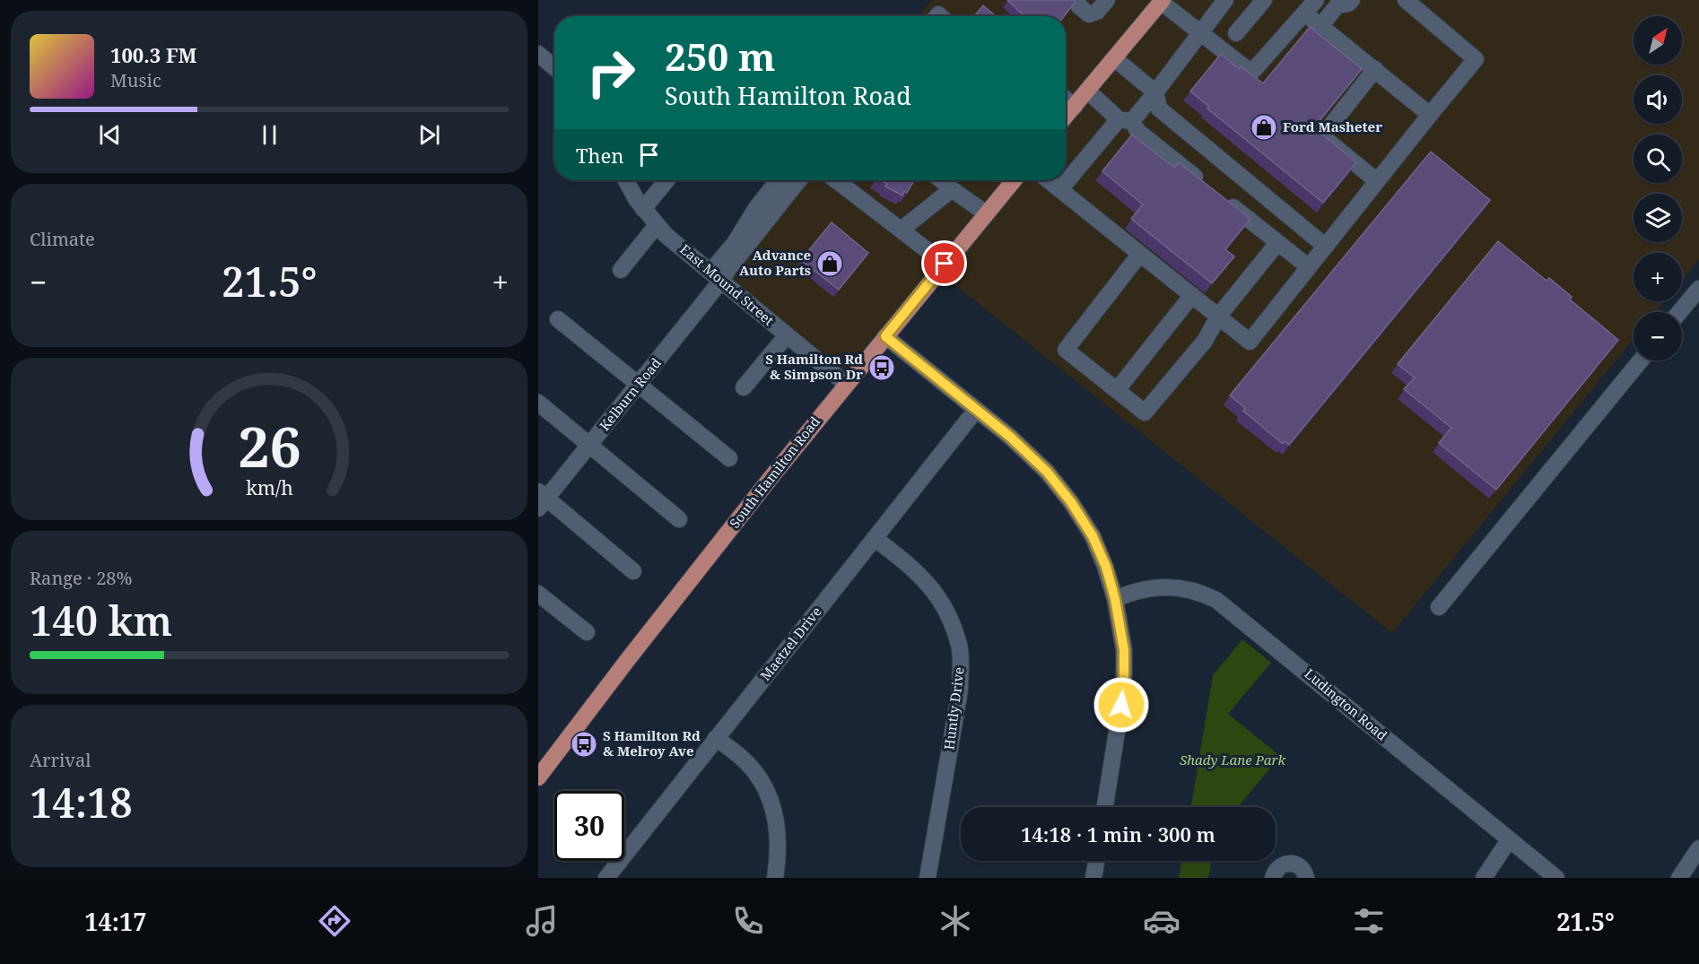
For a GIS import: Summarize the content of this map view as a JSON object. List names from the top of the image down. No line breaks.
{"streets":{"main road":["South Hamilton Road"],"street":["East Mound Street","Kelburn Road","Maetzel Drive","Ludington Road","Huntly Drive"]},"crossings":[["East Mound Street","Kelburn Road"],["East Mound Street","South Hamilton Road"],["Maetzel Drive","Huntly Drive"]],"parks":["Shady Lane Park"],"places":{"shop":["Ford Masheter","Advance Auto Parts"],"bus stop":["S Hamilton Rd & Simpson Dr","S Hamilton Rd & Melroy Ave"]},"north":"top right","page":{"map_buttons":["+","−"],"turn":["250 m","South Hamilton Road"],"song":["100.3 FM","Music"],"then":"Then","tile":["Climate",["Range · 28%","140 km"],["Arrival","14:18"]],"heat":["−","21.5°","+"],"limit":"30","trip":"14:18 · 1 min · 300 m","tabs":["14:17","21.5°"],"gauge":["26","km/h"]}}
